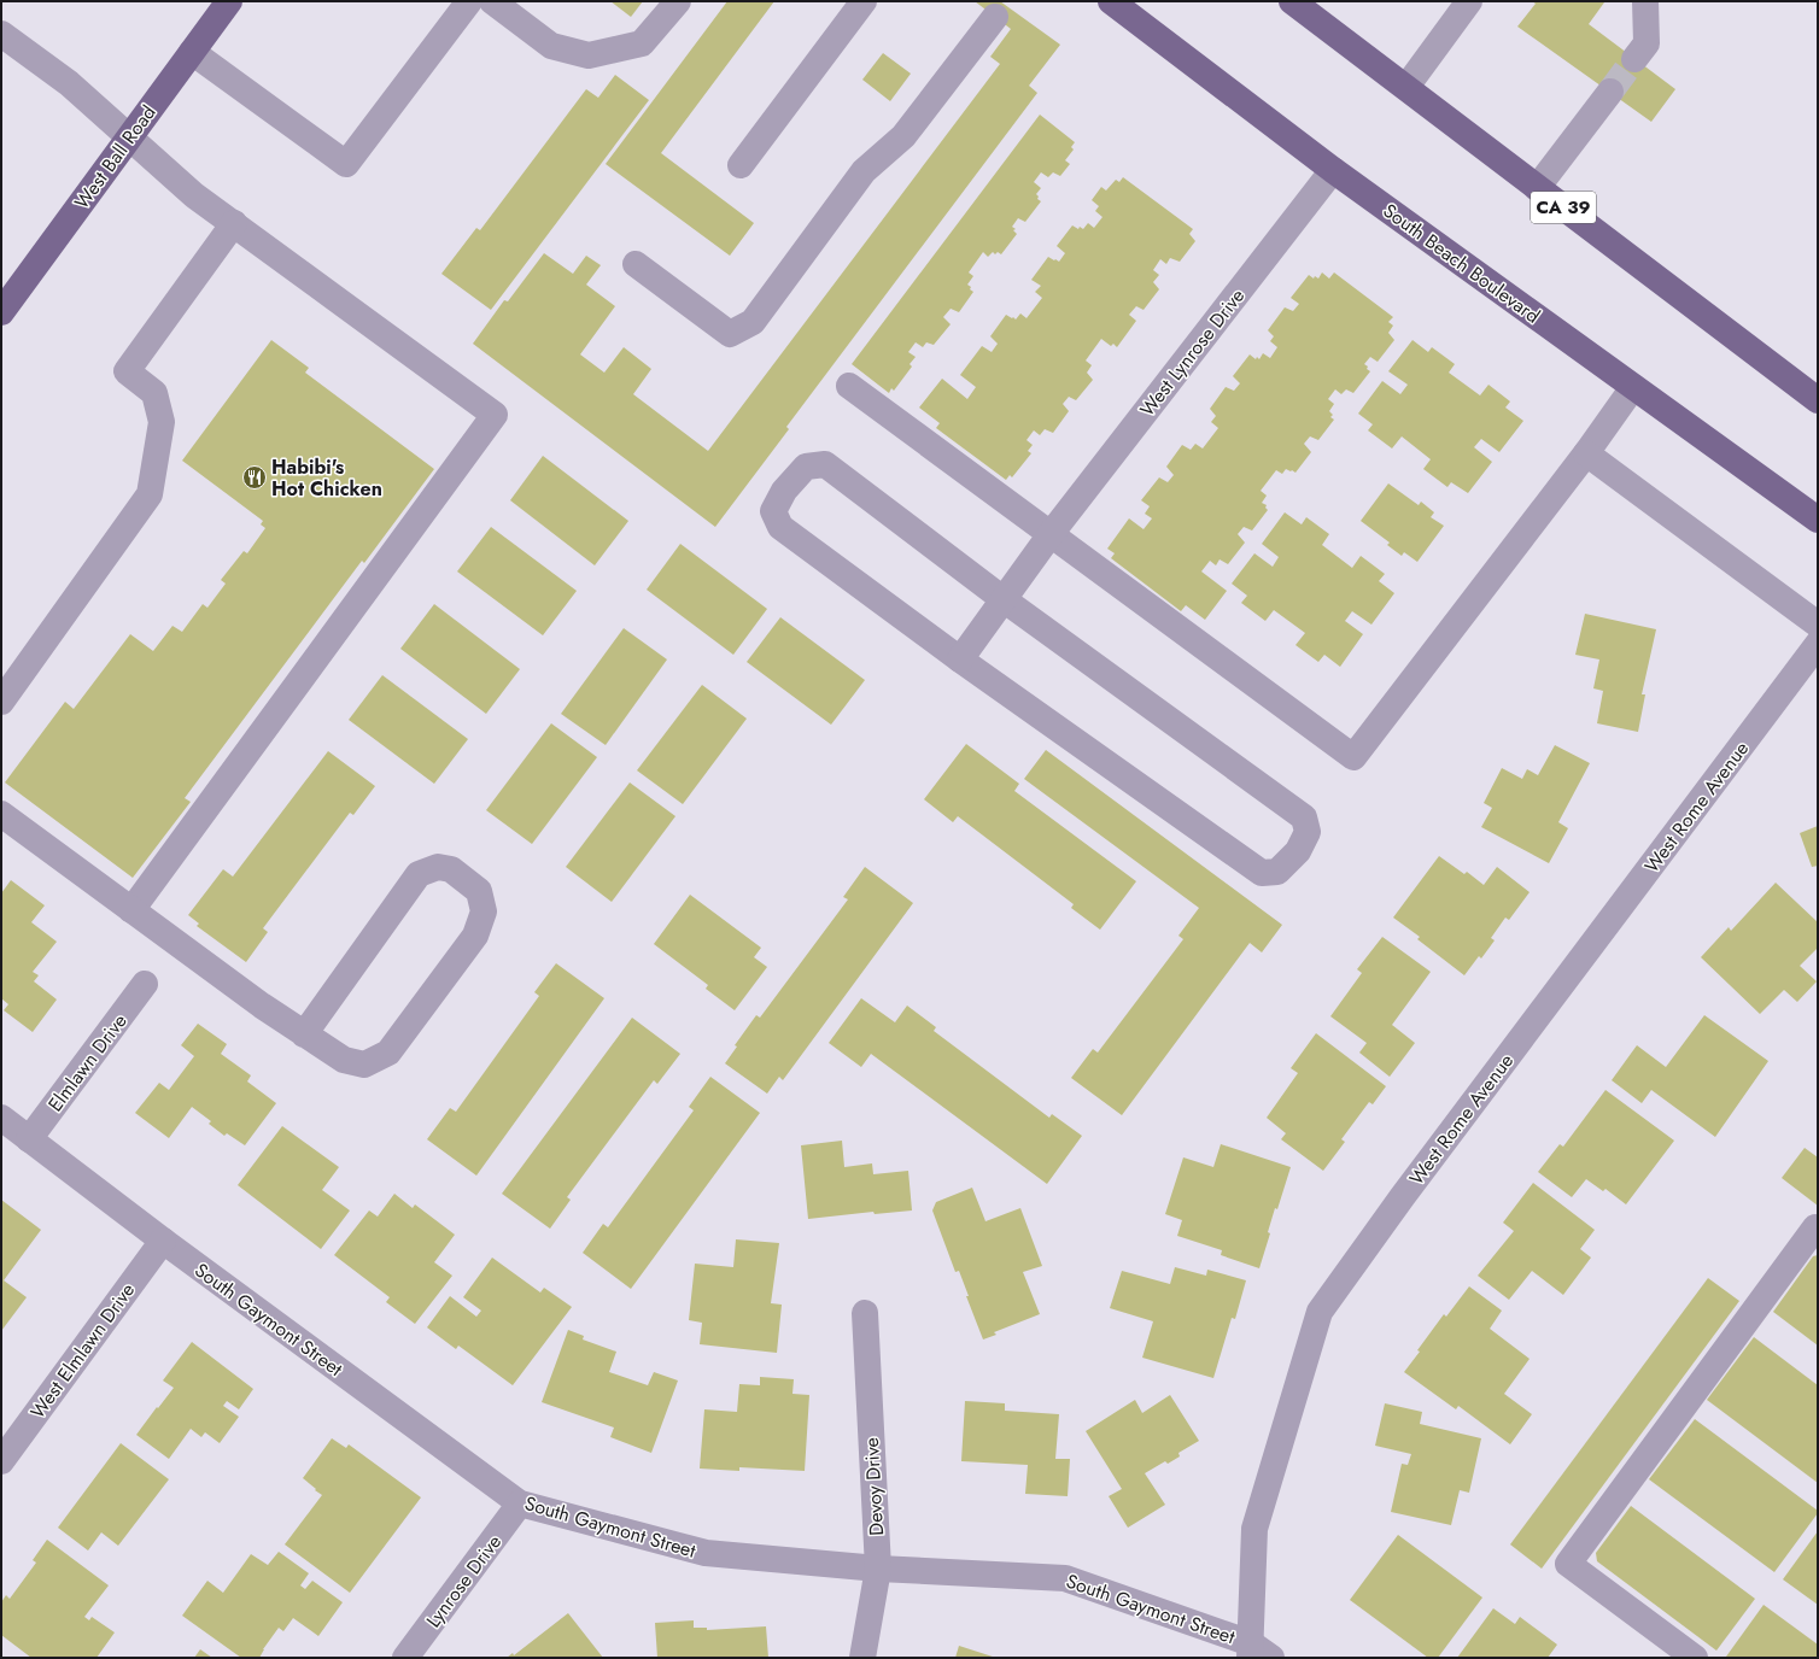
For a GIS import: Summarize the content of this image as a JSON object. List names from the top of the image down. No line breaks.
{"streets":{"main road":["West Ball Road","CA 39","South Beach Boulevard"],"street":["West Lynrose Drive","West Rome Avenue","Elmlawn Drive","South Gaymont Street","West Elmlawn Drive","Devoy Drive","Lynrose Drive"]},"crossings":[["South Beach Boulevard","West Lynrose Drive"],["West Rome Avenue","South Gaymont Street"],["Elmlawn Drive","South Gaymont Street"],["South Gaymont Street","West Elmlawn Drive"],["South Gaymont Street","Devoy Drive"],["South Gaymont Street","Lynrose Drive"]],"places":{"restaurant":["Habibi's Hot Chicken"]}}
